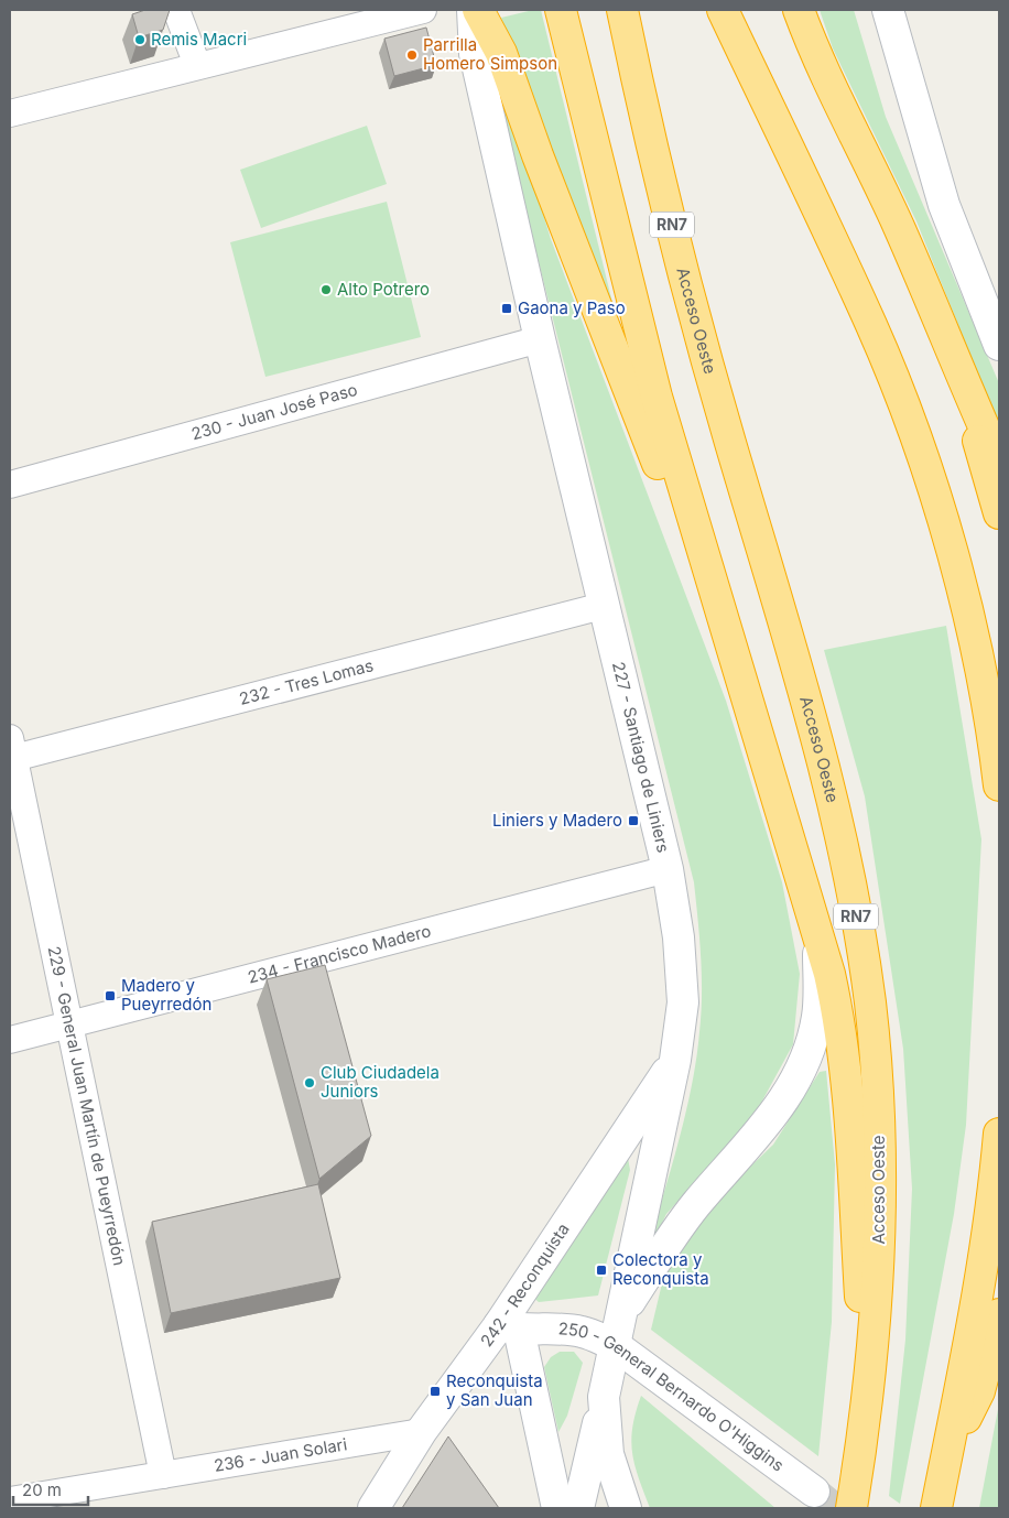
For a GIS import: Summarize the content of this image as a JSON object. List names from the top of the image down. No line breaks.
{"streets":{"highway":["RN7","Acceso Oeste"],"main road":["227 - Santiago de Liniers","242 - Reconquista","250 - General Bernardo O'Higgins"],"street":["230 - Juan José Paso","232 - Tres Lomas","234 - Francisco Madero","229 - General Juan Martín de Pueyrredón","236 - Juan Solari"]},"crossings":[["230 - Juan José Paso","227 - Santiago de Liniers"],["232 - Tres Lomas","227 - Santiago de Liniers"],["232 - Tres Lomas","229 - General Juan Martín de Pueyrredón"],["227 - Santiago de Liniers","234 - Francisco Madero"],["227 - Santiago de Liniers","242 - Reconquista"],["227 - Santiago de Liniers","250 - General Bernardo O'Higgins"],["234 - Francisco Madero","229 - General Juan Martín de Pueyrredón"],["229 - General Juan Martín de Pueyrredón","236 - Juan Solari"],["242 - Reconquista","250 - General Bernardo O'Higgins"],["242 - Reconquista","236 - Juan Solari"]],"places":{"other":["Remis Macri","Parrilla Homero Simpson","Alto Potrero","Club Ciudadela Juniors"],"transit":["Gaona y Paso","Liniers y Madero","Madero y Pueyrredón","Colectora y Reconquista","Reconquista y San Juan"]},"scale_bar":"20 m"}
